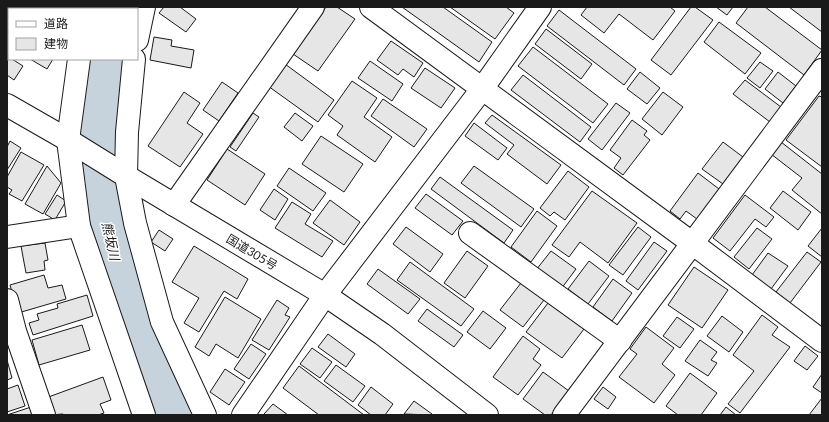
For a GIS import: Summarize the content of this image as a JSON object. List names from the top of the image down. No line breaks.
{"streets":{"main road":["国道305号"]},"water":["熊坂川"],"legend":["道路","建物"]}
